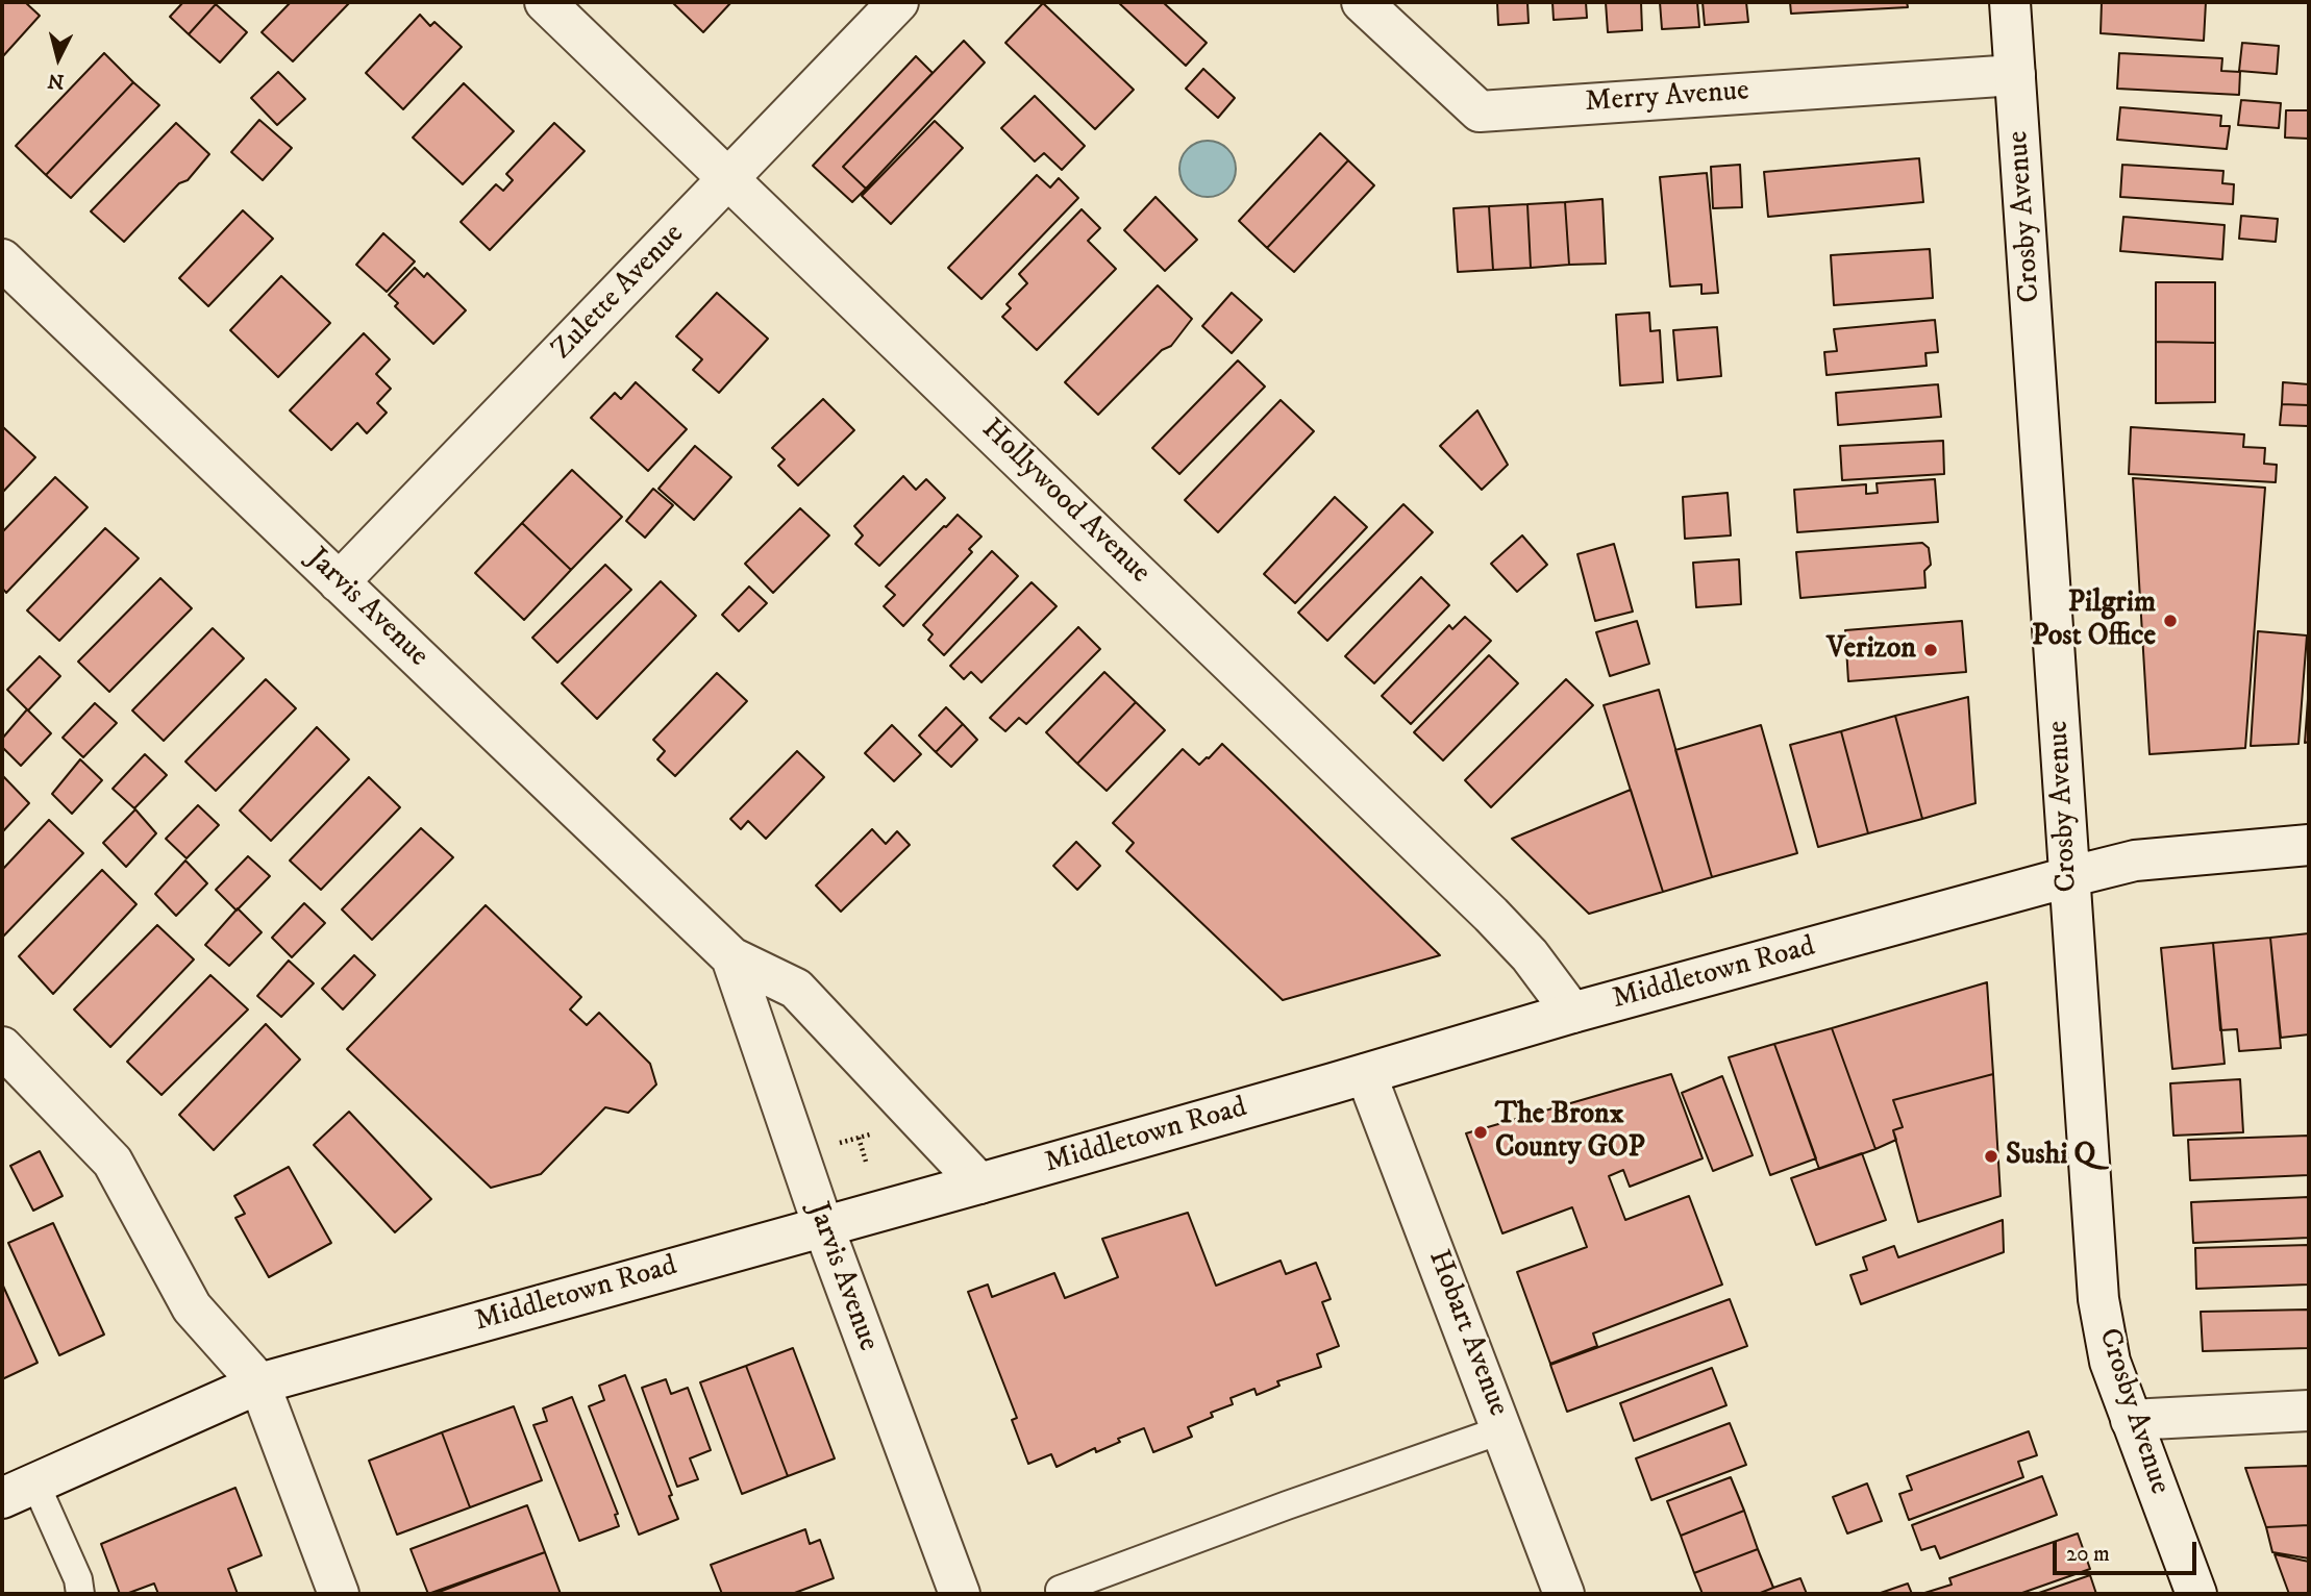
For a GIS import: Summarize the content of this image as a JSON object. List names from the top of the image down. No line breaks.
{"streets":{"street":["Merry Avenue","Crosby Avenue","Zulette Avenue","Hollywood Avenue","Jarvis Avenue","Middletown Road","Hobart Avenue"]},"crossings":[["Merry Avenue","Crosby Avenue"],["Crosby Avenue","Middletown Road"],["Zulette Avenue","Hollywood Avenue"],["Zulette Avenue","Jarvis Avenue"],["Hollywood Avenue","Middletown Road"],["Jarvis Avenue","Middletown Road"],["Middletown Road","Hobart Avenue"]],"places":["Pilgrim Post Office","Verizon","The Bronx County GOP","Sushi Q"],"scale_bar":"20 m","north":"bottom"}
